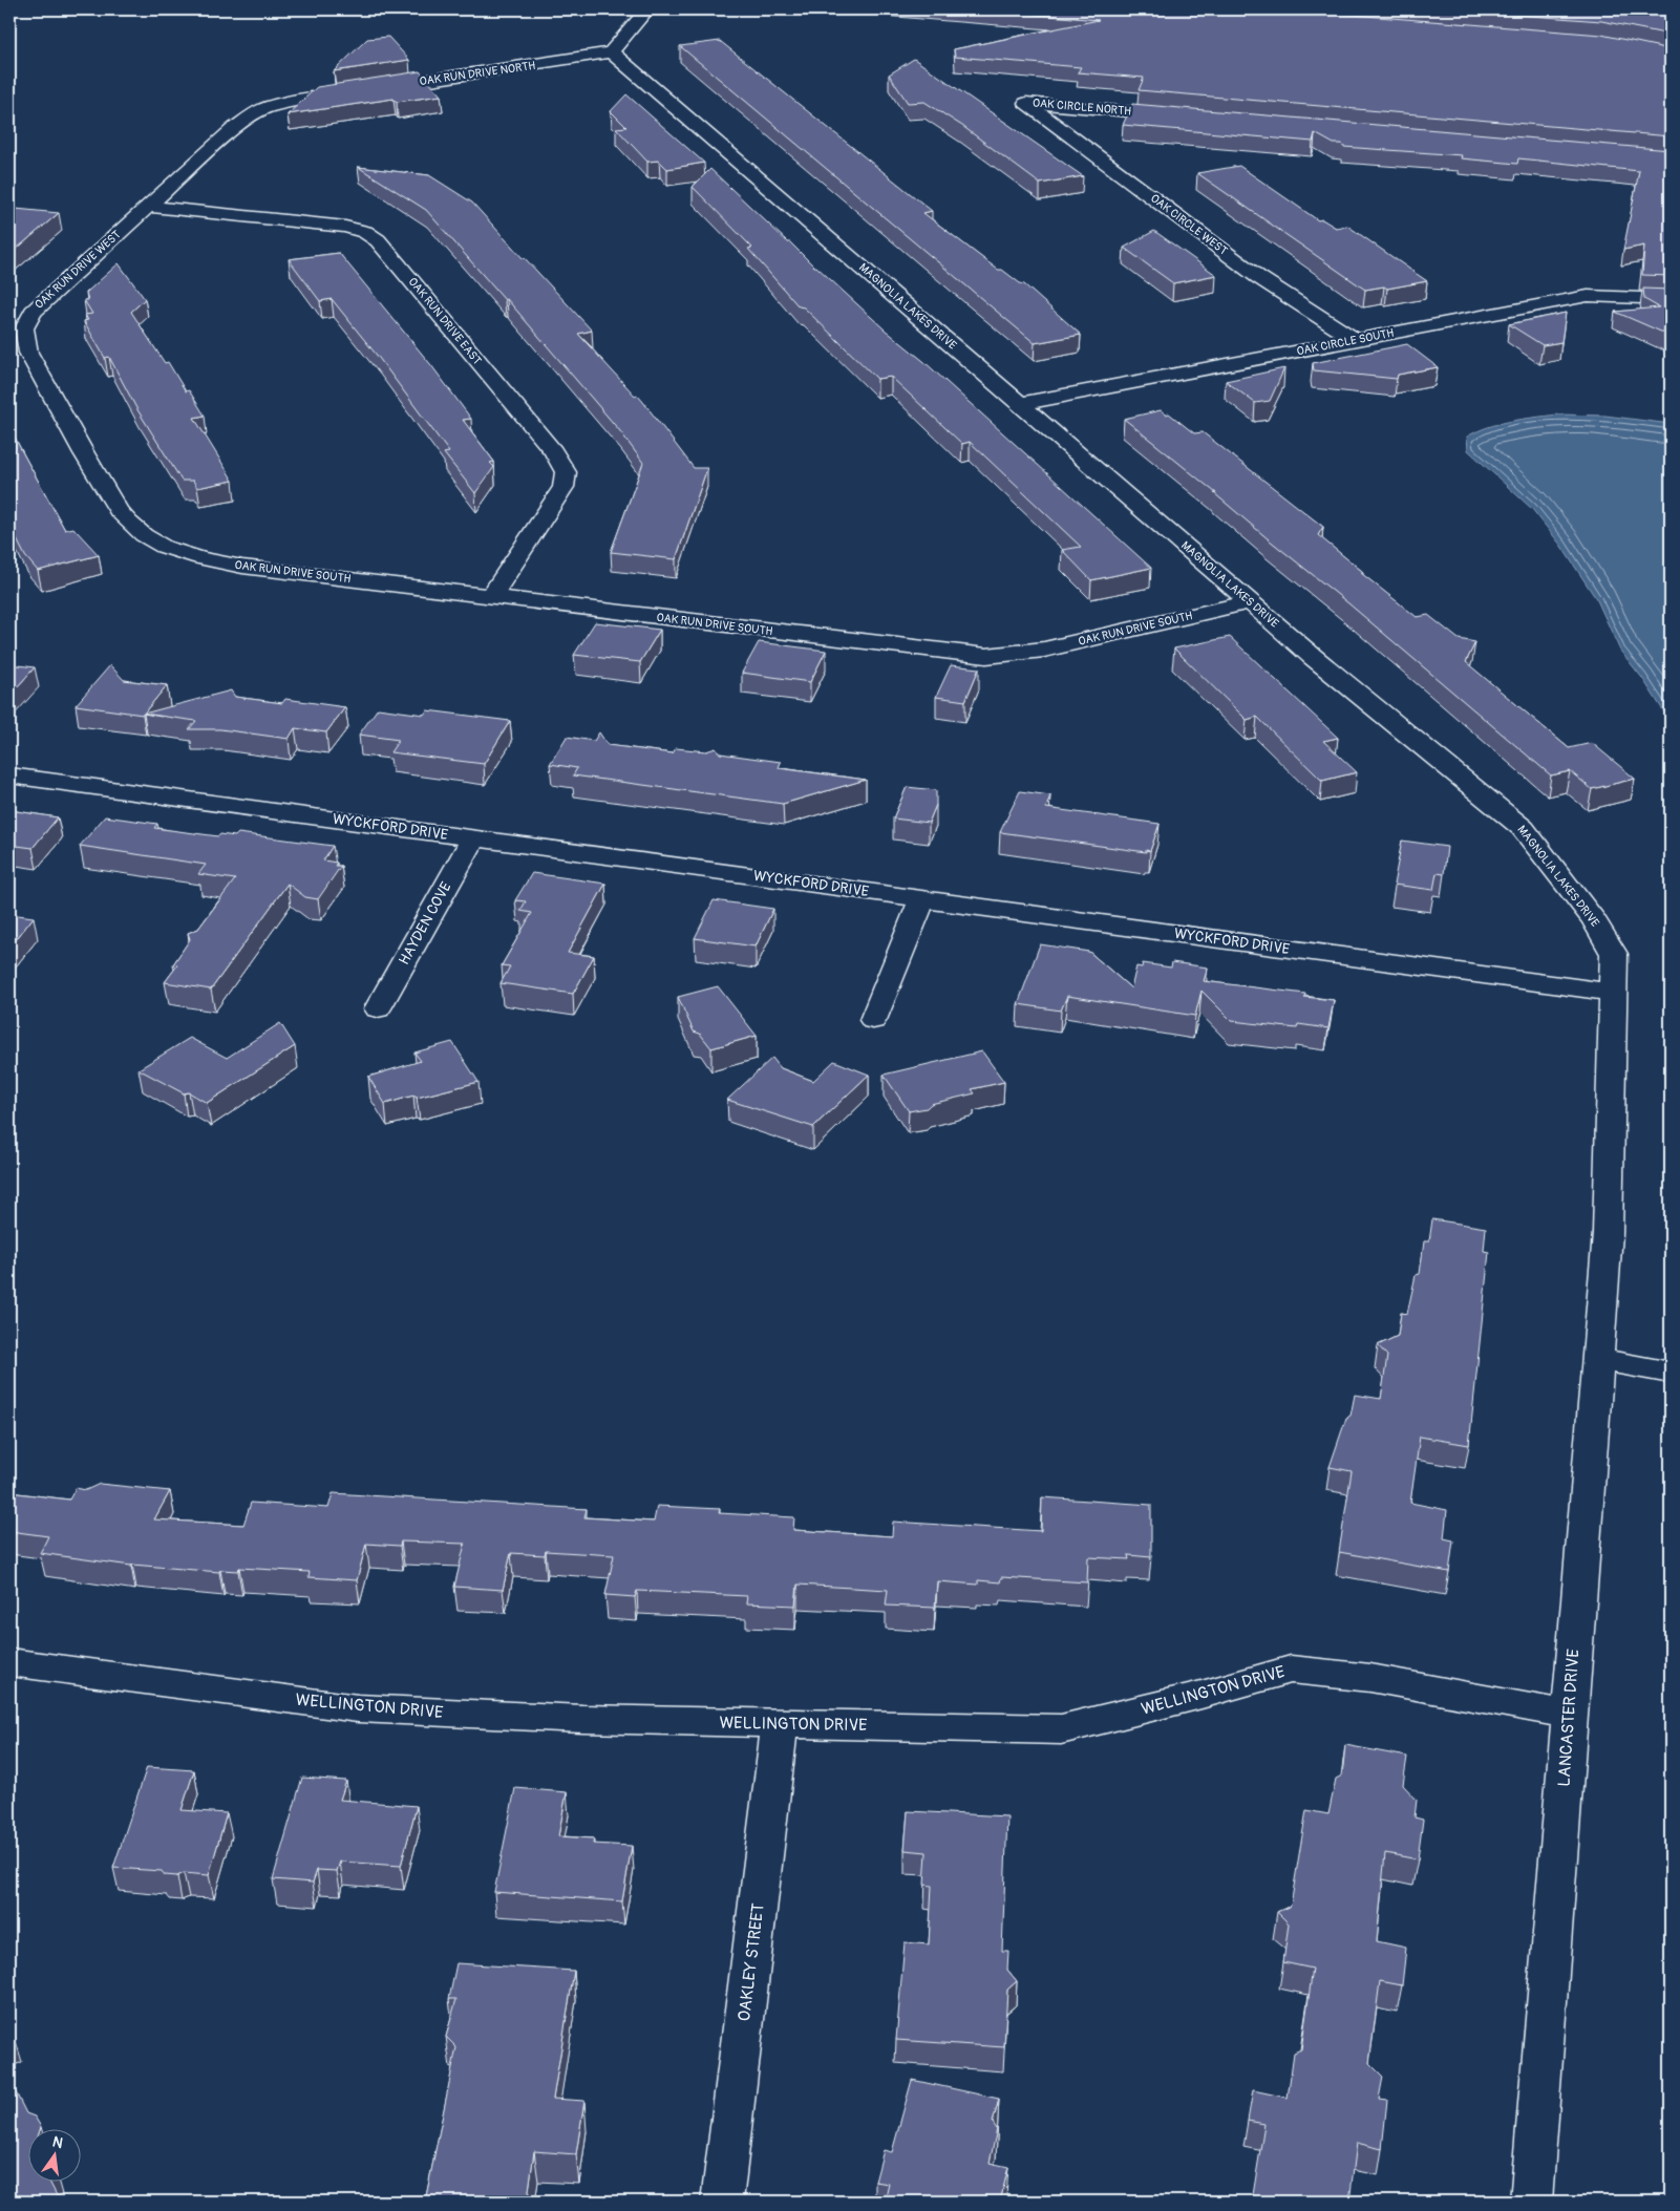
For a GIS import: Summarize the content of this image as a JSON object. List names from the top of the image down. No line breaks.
{"streets":{"street":["OAK RUN DRIVE NORTH","OAK CIRCLE NORTH","OAK CIRCLE WEST","OAK RUN DRIVE WEST","MAGNOLIA LAKES DRIVE","OAK RUN DRIVE EAST","OAK CIRCLE SOUTH","OAK RUN DRIVE SOUTH","WYCKFORD DRIVE","HAYDEN COVE","WELLINGTON DRIVE","LANCASTER DRIVE","OAKLEY STREET"]},"crossings":[["OAK RUN DRIVE NORTH","OAK RUN DRIVE WEST"],["OAK RUN DRIVE NORTH","MAGNOLIA LAKES DRIVE"],["OAK CIRCLE NORTH","OAK CIRCLE WEST"],["OAK CIRCLE WEST","OAK CIRCLE SOUTH"],["OAK RUN DRIVE WEST","OAK RUN DRIVE EAST"],["OAK RUN DRIVE WEST","OAK RUN DRIVE SOUTH"],["MAGNOLIA LAKES DRIVE","OAK CIRCLE SOUTH"],["MAGNOLIA LAKES DRIVE","OAK RUN DRIVE SOUTH"],["MAGNOLIA LAKES DRIVE","WYCKFORD DRIVE"],["MAGNOLIA LAKES DRIVE","LANCASTER DRIVE"],["OAK RUN DRIVE EAST","OAK RUN DRIVE SOUTH"],["WYCKFORD DRIVE","HAYDEN COVE"],["WELLINGTON DRIVE","LANCASTER DRIVE"],["WELLINGTON DRIVE","OAKLEY STREET"]],"north":"top"}
